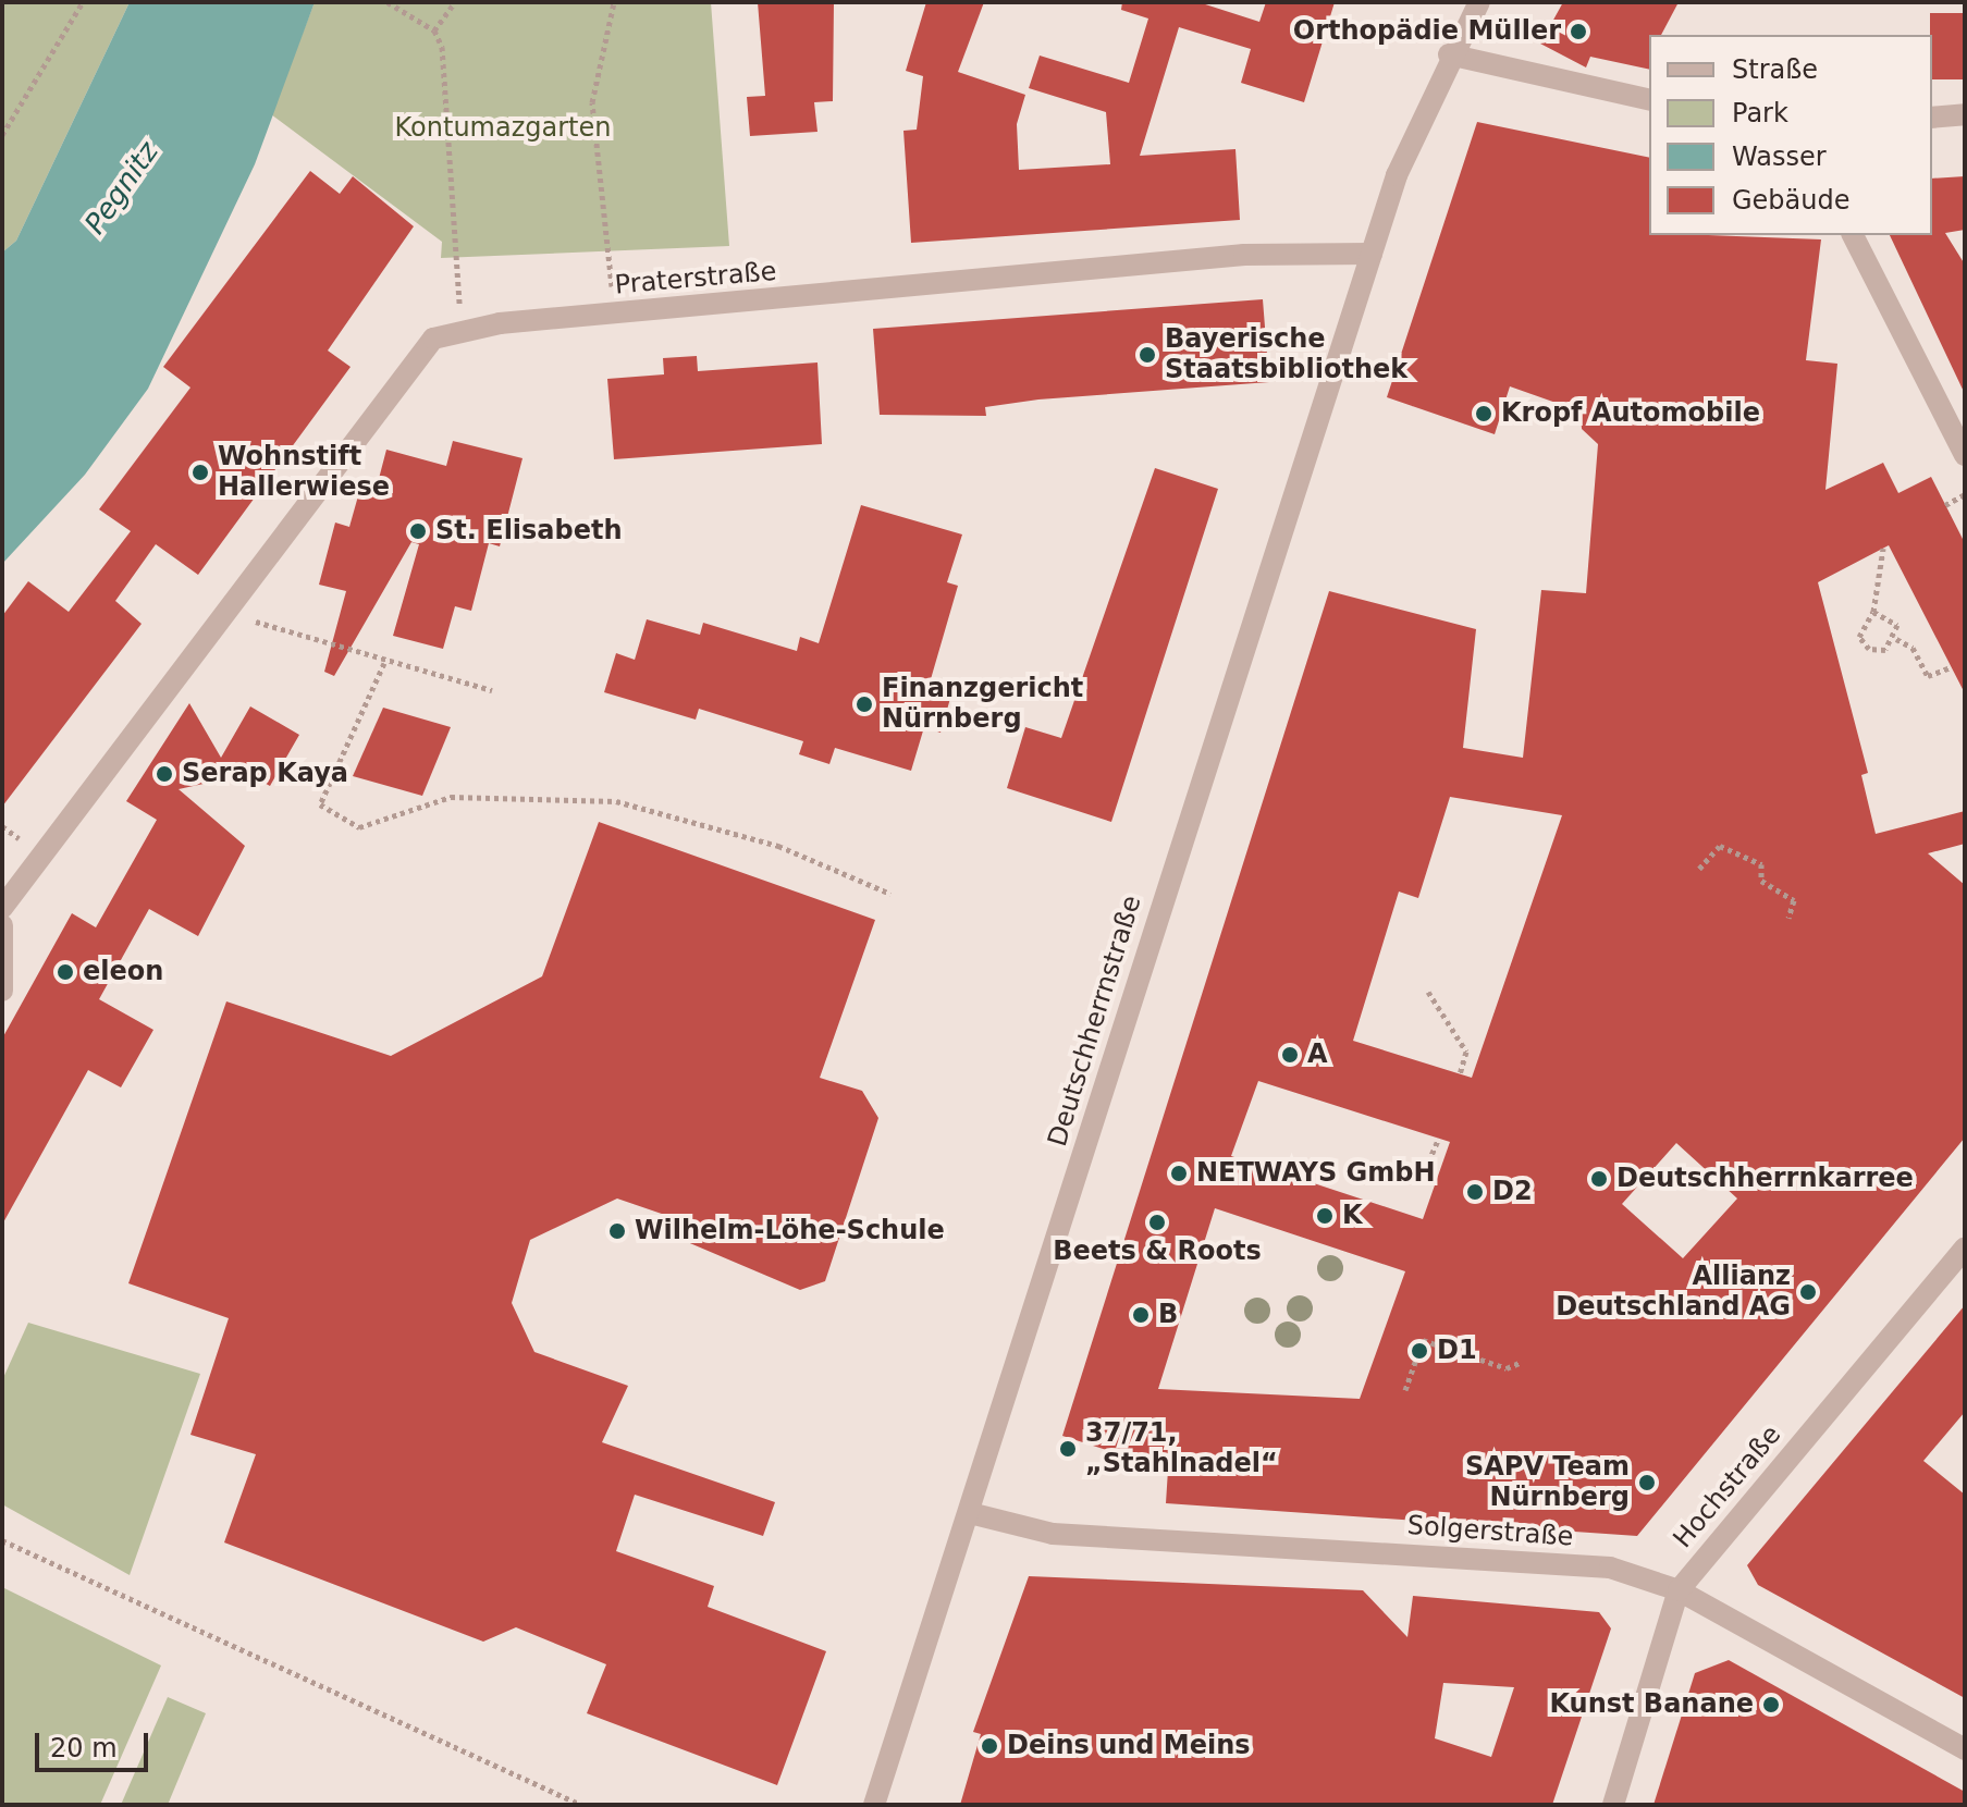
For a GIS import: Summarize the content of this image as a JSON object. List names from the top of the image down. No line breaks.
{"streets":{"street":["Praterstraße","Deutschherrnstraße","Hochstraße","Solgerstraße"]},"crossings":[["Praterstraße","Deutschherrnstraße"],["Deutschherrnstraße","Solgerstraße"],["Hochstraße","Solgerstraße"]],"water":["Pegnitz"],"parks":["Kontumazgarten"],"places":["Orthopädie Müller","Bayerische Staatsbibliothek","Kropf Automobile","Wohnstift Hallerwiese","St. Elisabeth","Finanzgericht Nürnberg","Serap Kaya","eleon","A","NETWAYS GmbH","Deutschherrnkarree","D2","K","Beets & Roots","Wilhelm-Löhe-Schule","Allianz Deutschland AG","B","D1","37/71, „Stahlnadel“","SAPV Team Nürnberg","Kunst Banane","Deins und Meins"],"legend":["Straße","Park","Wasser","Gebäude"],"scale_bar":"20 m"}
